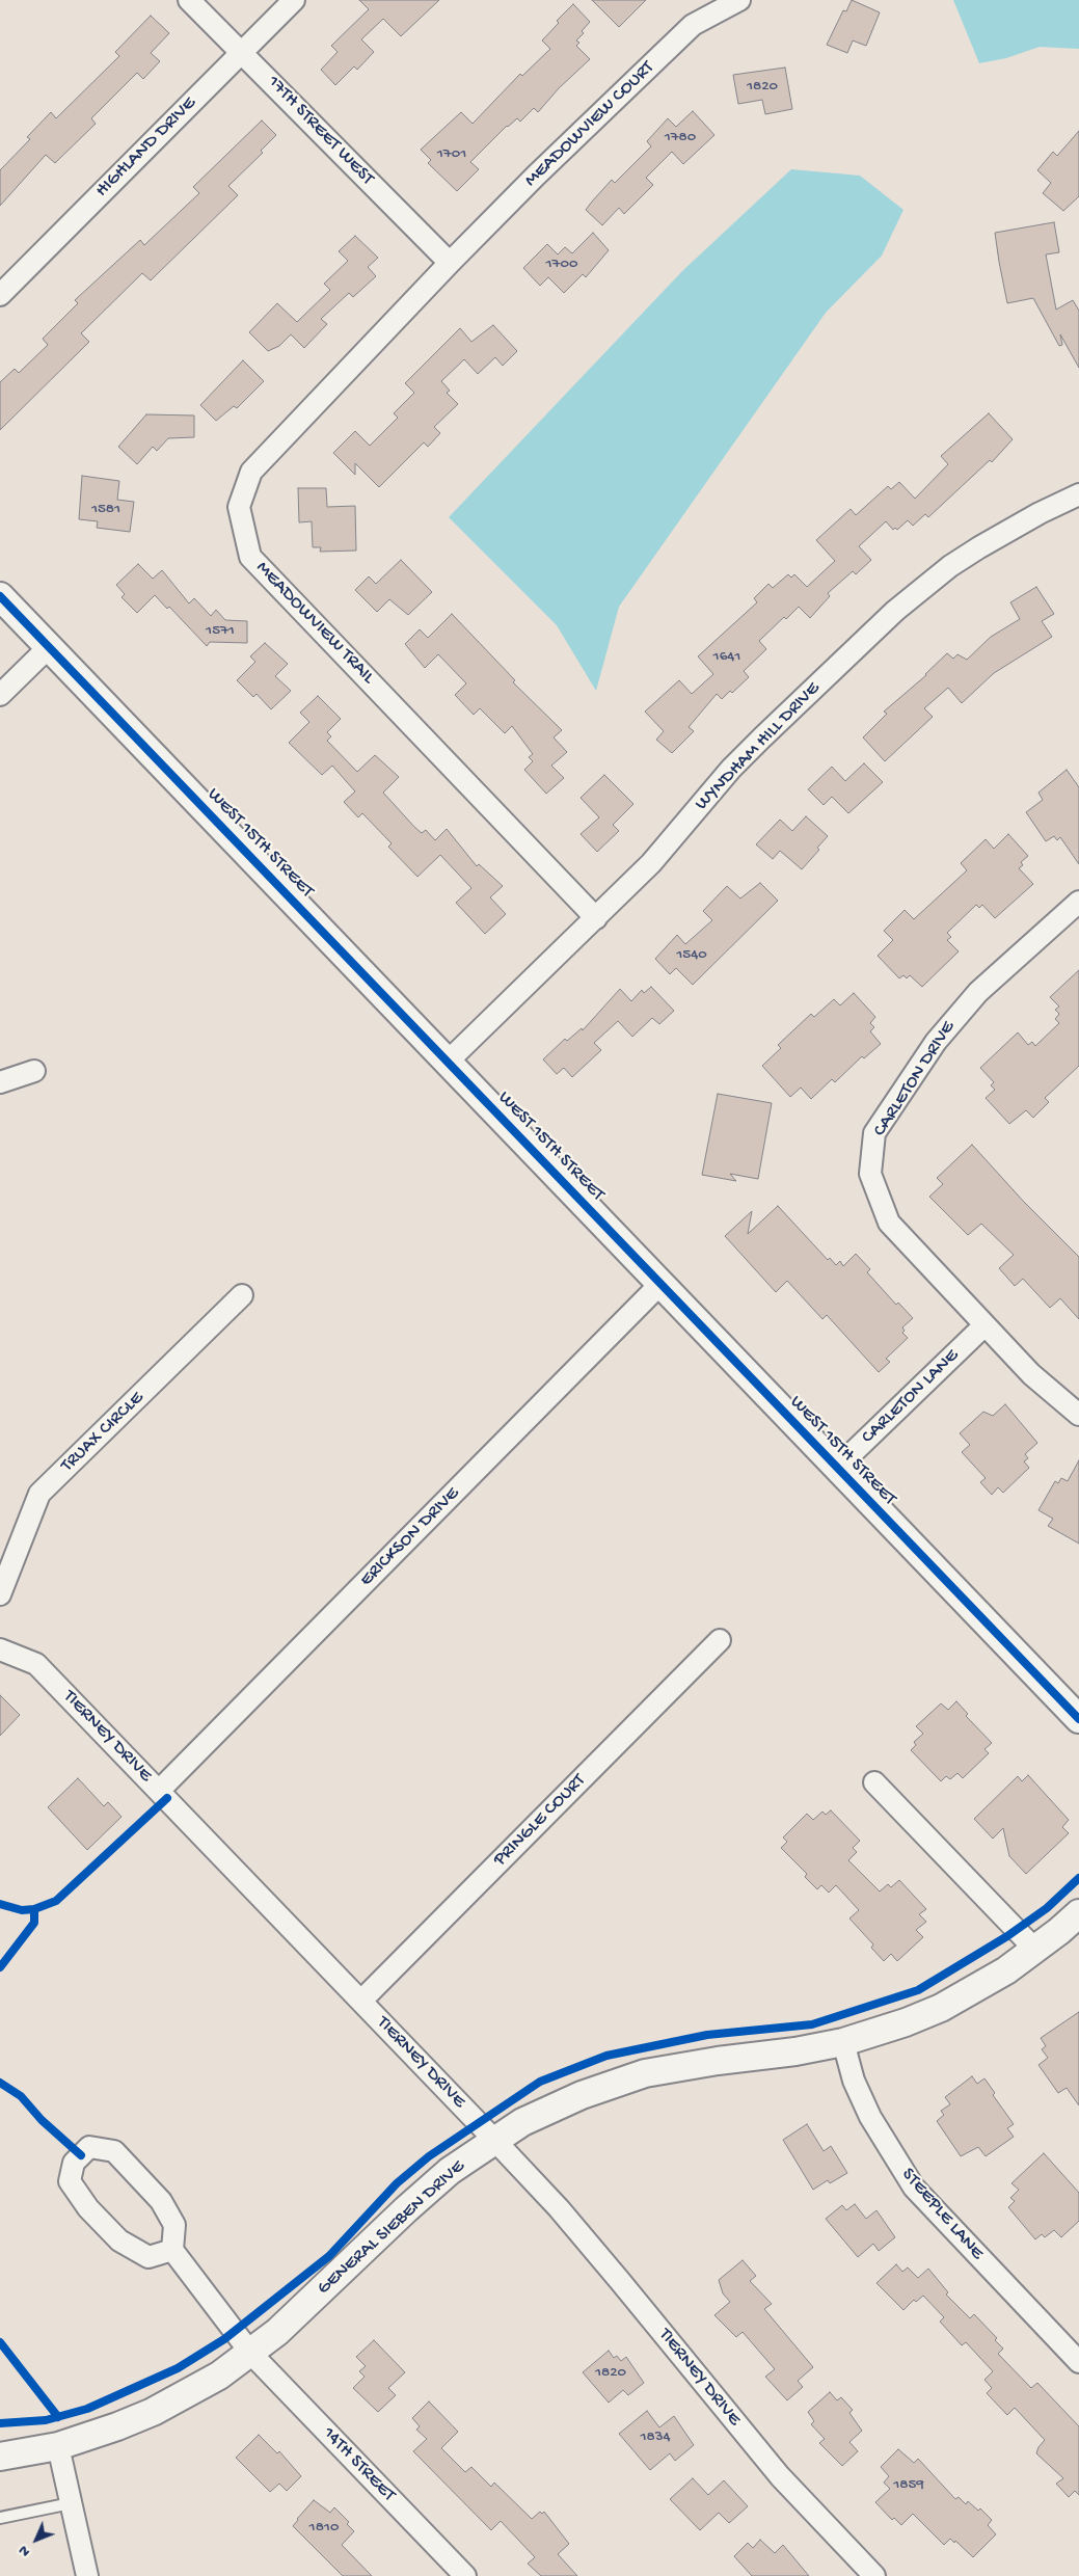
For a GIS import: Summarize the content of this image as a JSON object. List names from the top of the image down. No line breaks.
{"streets":{"street":["MEADOWVIEW COURT","17TH STREET WEST","HIGHLAND DRIVE","MEADOWVIEW TRAIL","WYNDHAM HILL DRIVE","WEST 15TH STREET","CARLETON DRIVE","CARLETON LANE","TRUAX CIRCLE","ERICKSON DRIVE","TIERNEY DRIVE","PRINGLE COURT","STEEPLE LANE","GENERAL SIEBEN DRIVE","14TH STREET"]},"crossings":[["MEADOWVIEW COURT","17TH STREET WEST"],["MEADOWVIEW COURT","MEADOWVIEW TRAIL"],["17TH STREET WEST","HIGHLAND DRIVE"],["17TH STREET WEST","MEADOWVIEW TRAIL"],["MEADOWVIEW TRAIL","WYNDHAM HILL DRIVE"],["WYNDHAM HILL DRIVE","WEST 15TH STREET"],["WEST 15TH STREET","CARLETON LANE"],["WEST 15TH STREET","ERICKSON DRIVE"],["CARLETON DRIVE","CARLETON LANE"],["ERICKSON DRIVE","TIERNEY DRIVE"],["TIERNEY DRIVE","PRINGLE COURT"],["TIERNEY DRIVE","GENERAL SIEBEN DRIVE"],["STEEPLE LANE","GENERAL SIEBEN DRIVE"],["GENERAL SIEBEN DRIVE","14TH STREET"]],"house_numbers":["1820","1780","1701","1700","1581","1571","1641","1540","1820","1834","1859","1810"],"north":"bottom left"}
